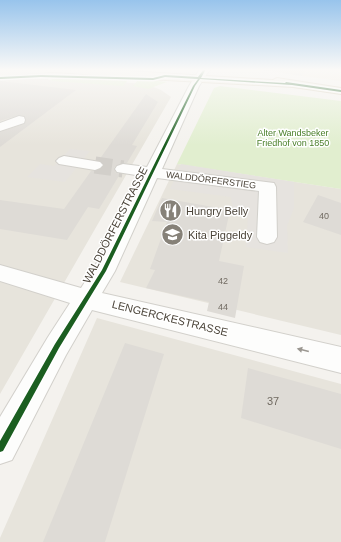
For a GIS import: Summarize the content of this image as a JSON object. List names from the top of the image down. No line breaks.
{"streets":{"street":["WALDDÖRFERSTIEG","WALDDÖRFERSTRASSE","LENGERCKESTRASSE"]},"crossings":[["WALDDÖRFERSTIEG","WALDDÖRFERSTRASSE"],["WALDDÖRFERSTRASSE","LENGERCKESTRASSE"]],"one_way":["LENGERCKESTRASSE"],"parks":["Alter Wandsbeker Friedhof von 1850"],"places":{"restaurant":["Hungry Belly"],"school or university":["Kita Piggeldy"]},"house_numbers":["40","42","44","37"]}
